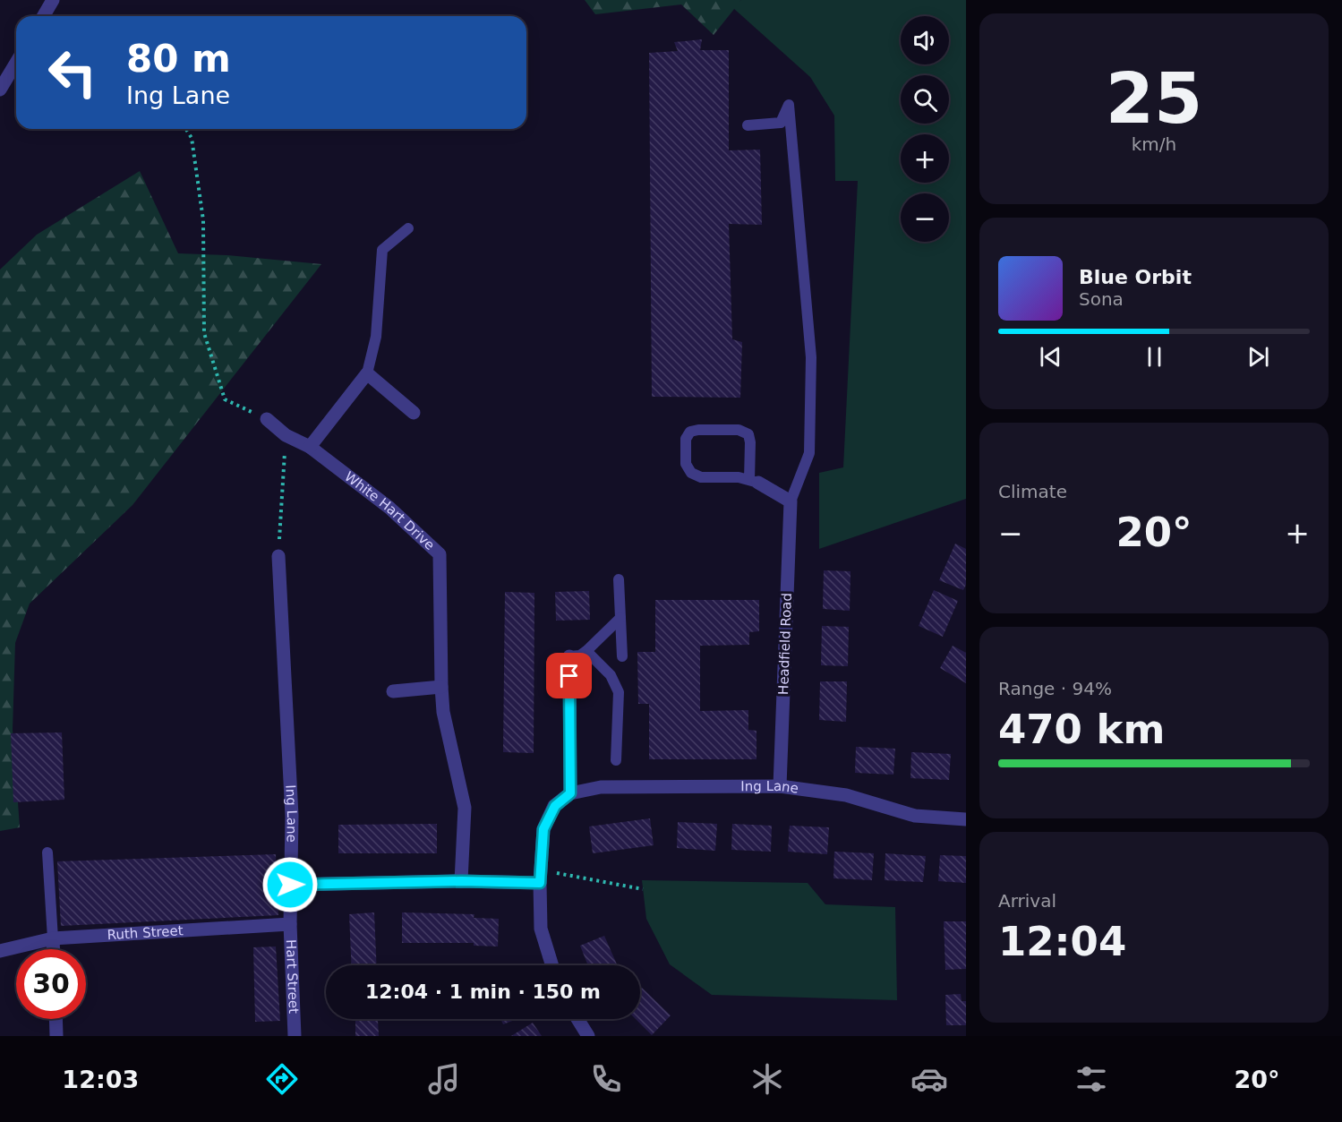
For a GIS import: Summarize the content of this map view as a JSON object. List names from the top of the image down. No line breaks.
{"streets":{"street":["White Hart Drive","Headfield Road","Ing Lane","Ruth Street","Hart Street"]},"crossings":[["Headfield Road","Ing Lane"],["Ing Lane","Hart Street"],["Ruth Street","Hart Street"]],"page":{"tile":[["25","km/h"],"Climate",["Range · 94%","470 km"],["Arrival","12:04"]],"map_buttons":["+","−"],"turn":["80 m","Ing Lane"],"song":["Blue Orbit","Sona"],"heat":["−","20°","+"],"limit":"30","trip":"12:04 · 1 min · 150 m","tabs":["12:03","20°"]}}
